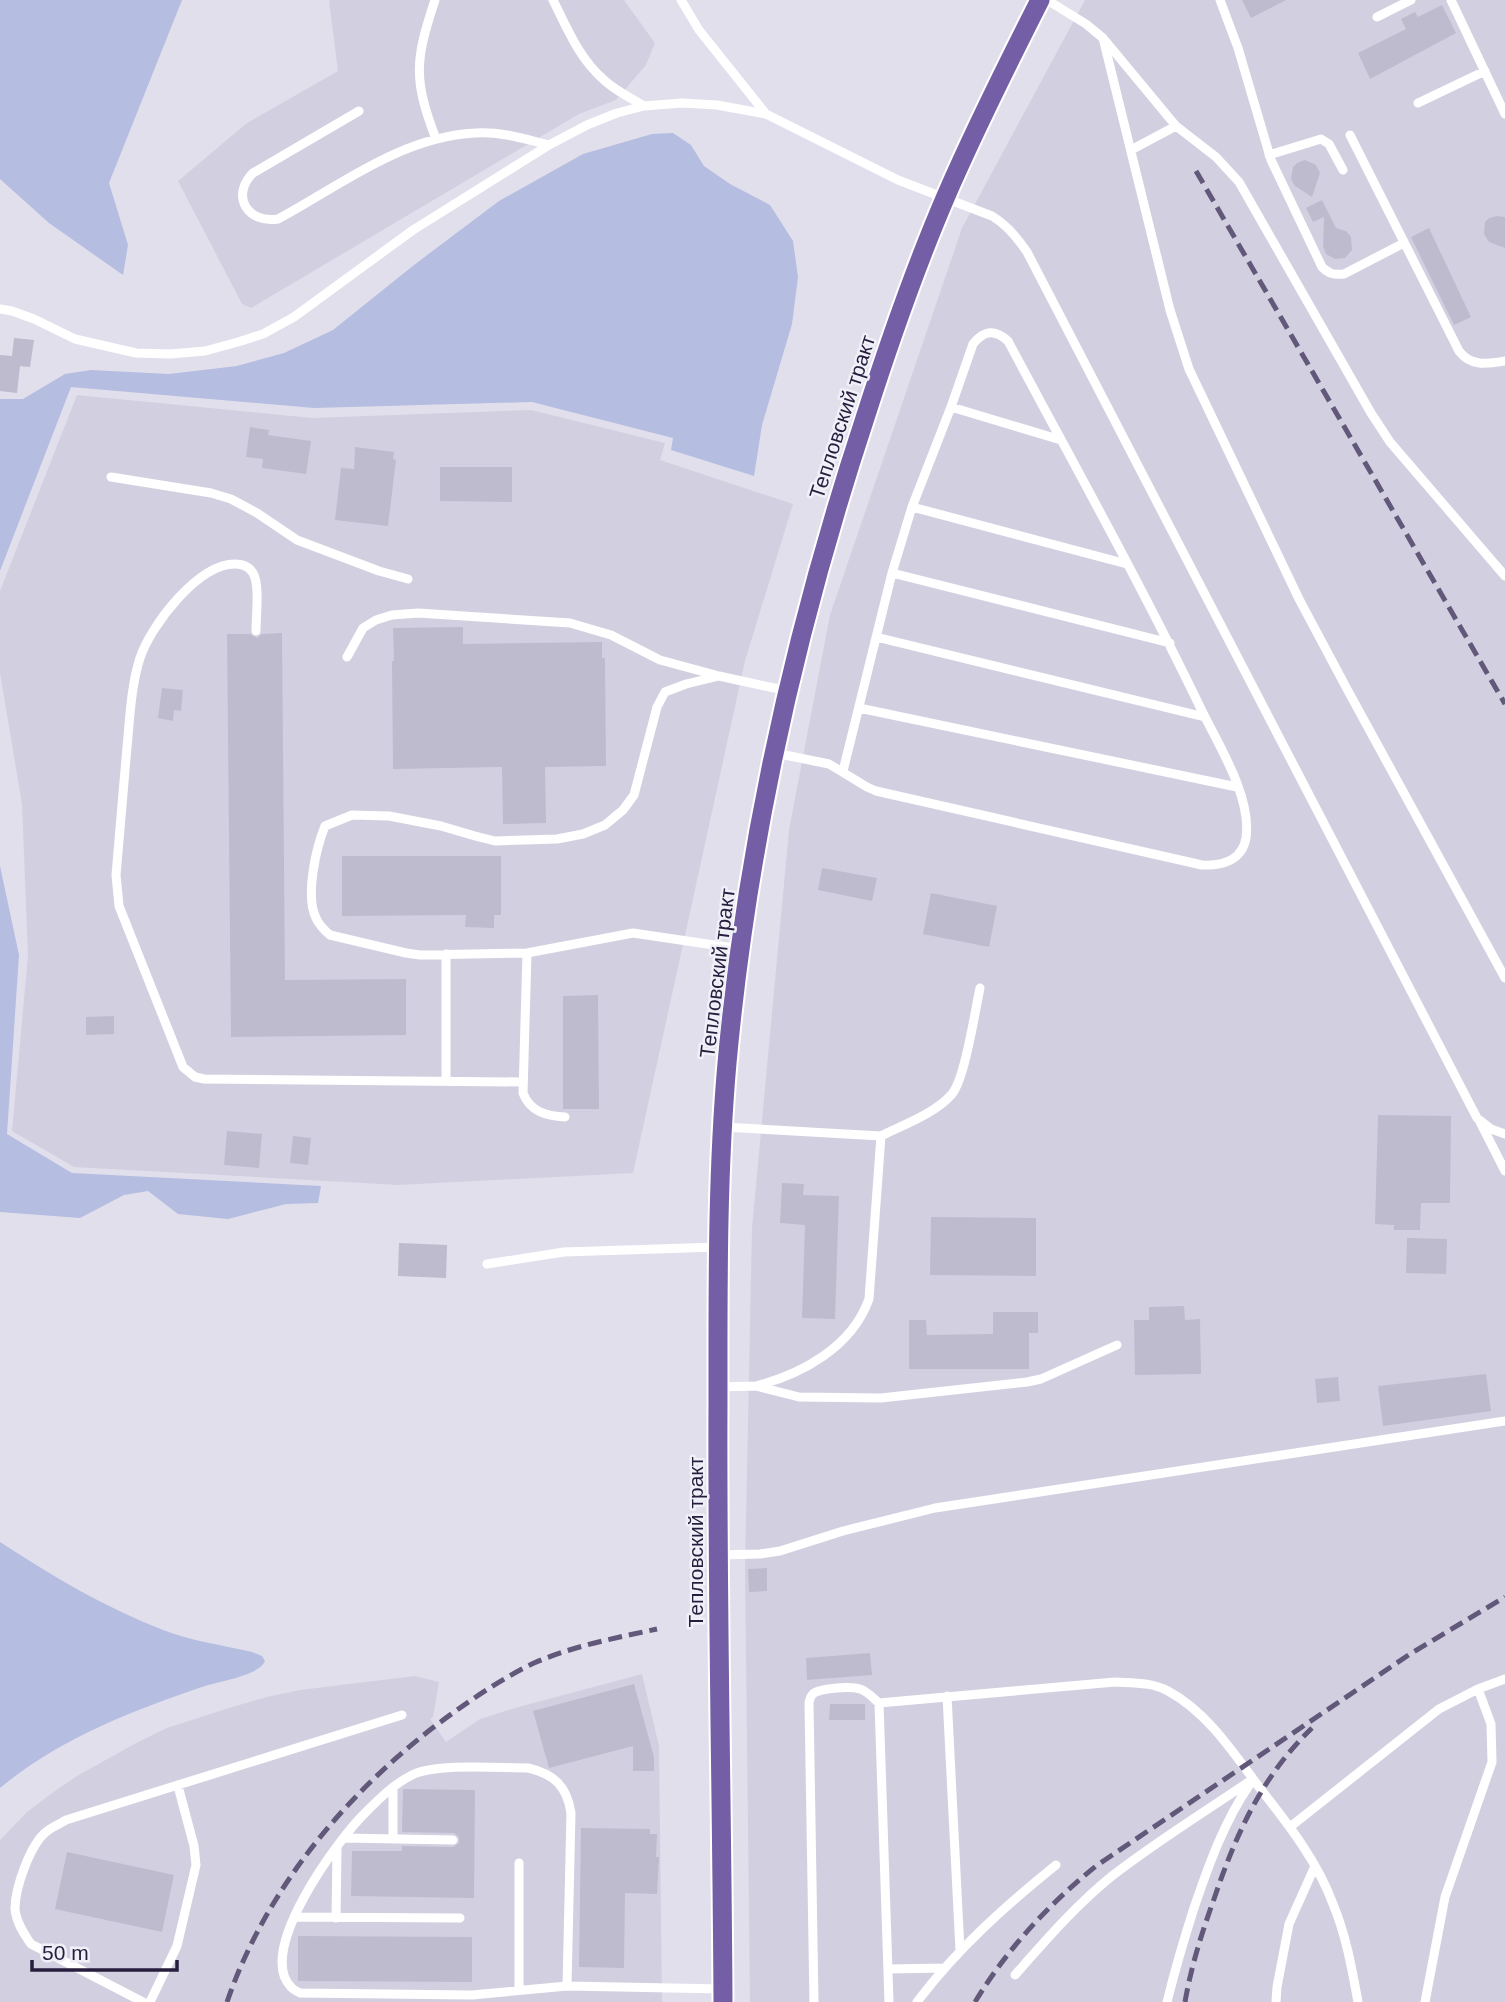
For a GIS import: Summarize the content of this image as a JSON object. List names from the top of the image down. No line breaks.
{"streets":{"main road":["Тепловский тракт"]},"scale_bar":"50 m"}
